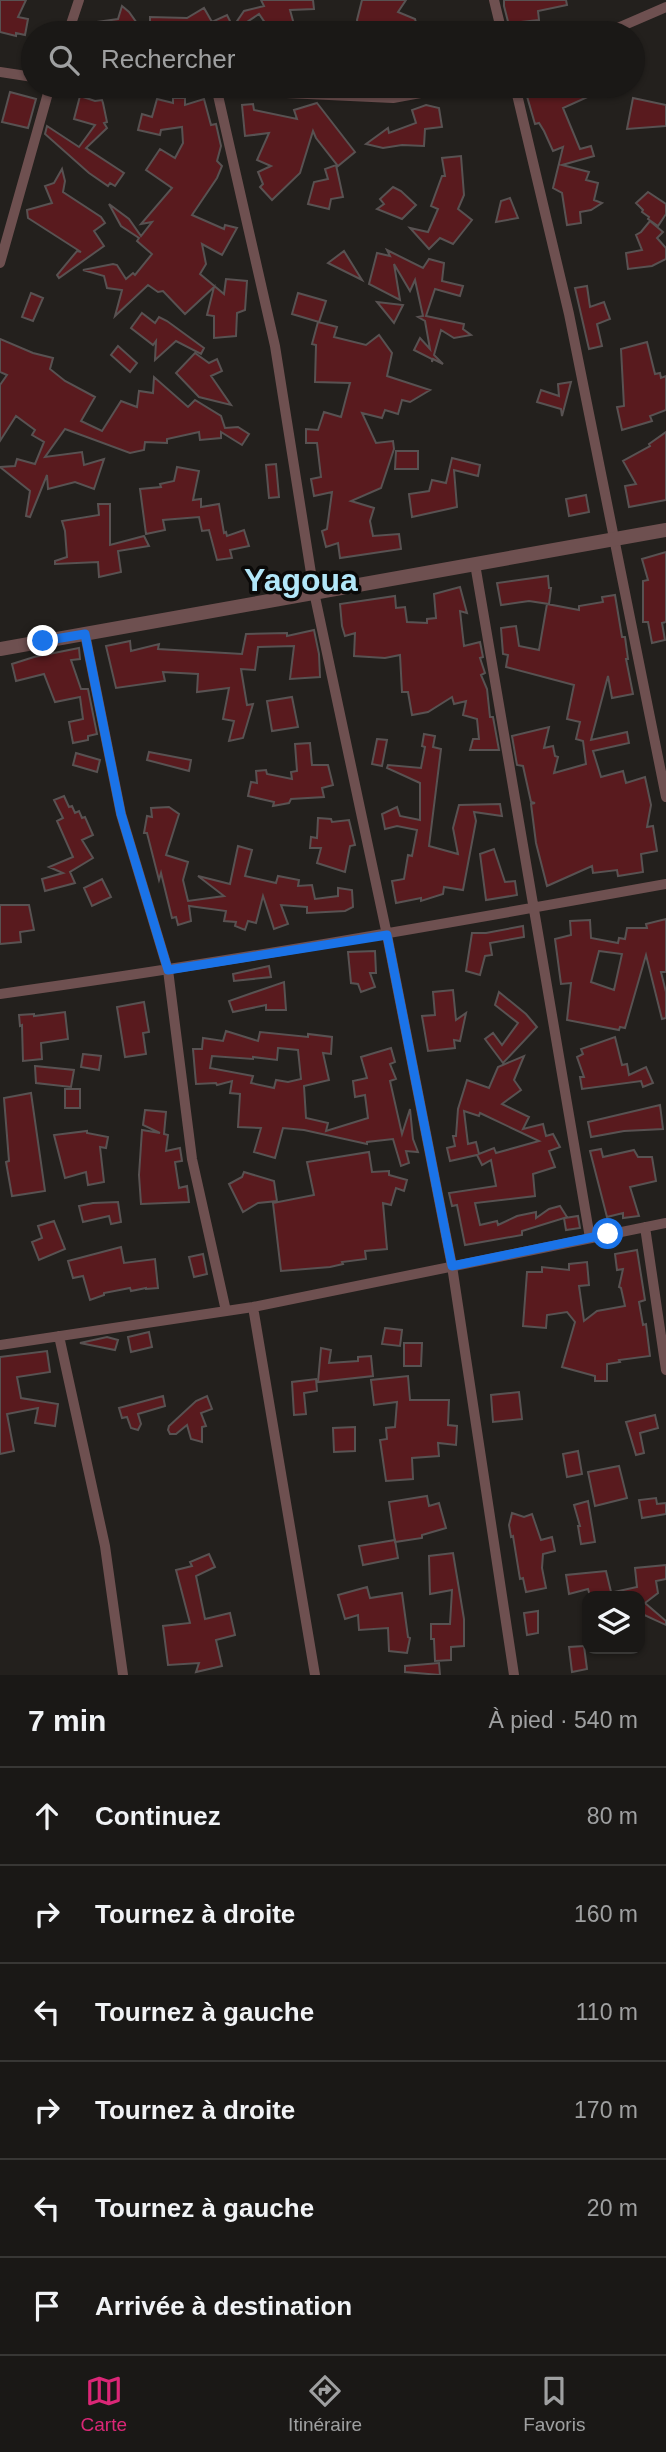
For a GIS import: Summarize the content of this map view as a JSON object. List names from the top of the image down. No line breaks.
{"districts":["Yagoua"],"page":{"search":"Rechercher","heading":["7 min","À pied · 540 m"],"list":[["Continuez","80 m"],["Tournez à droite","160 m"],["Tournez à gauche","110 m"],["Tournez à droite","170 m"],["Tournez à gauche","20 m"],"Arrivée à destination"],"nav":["Carte","Itinéraire","Favoris"]}}
